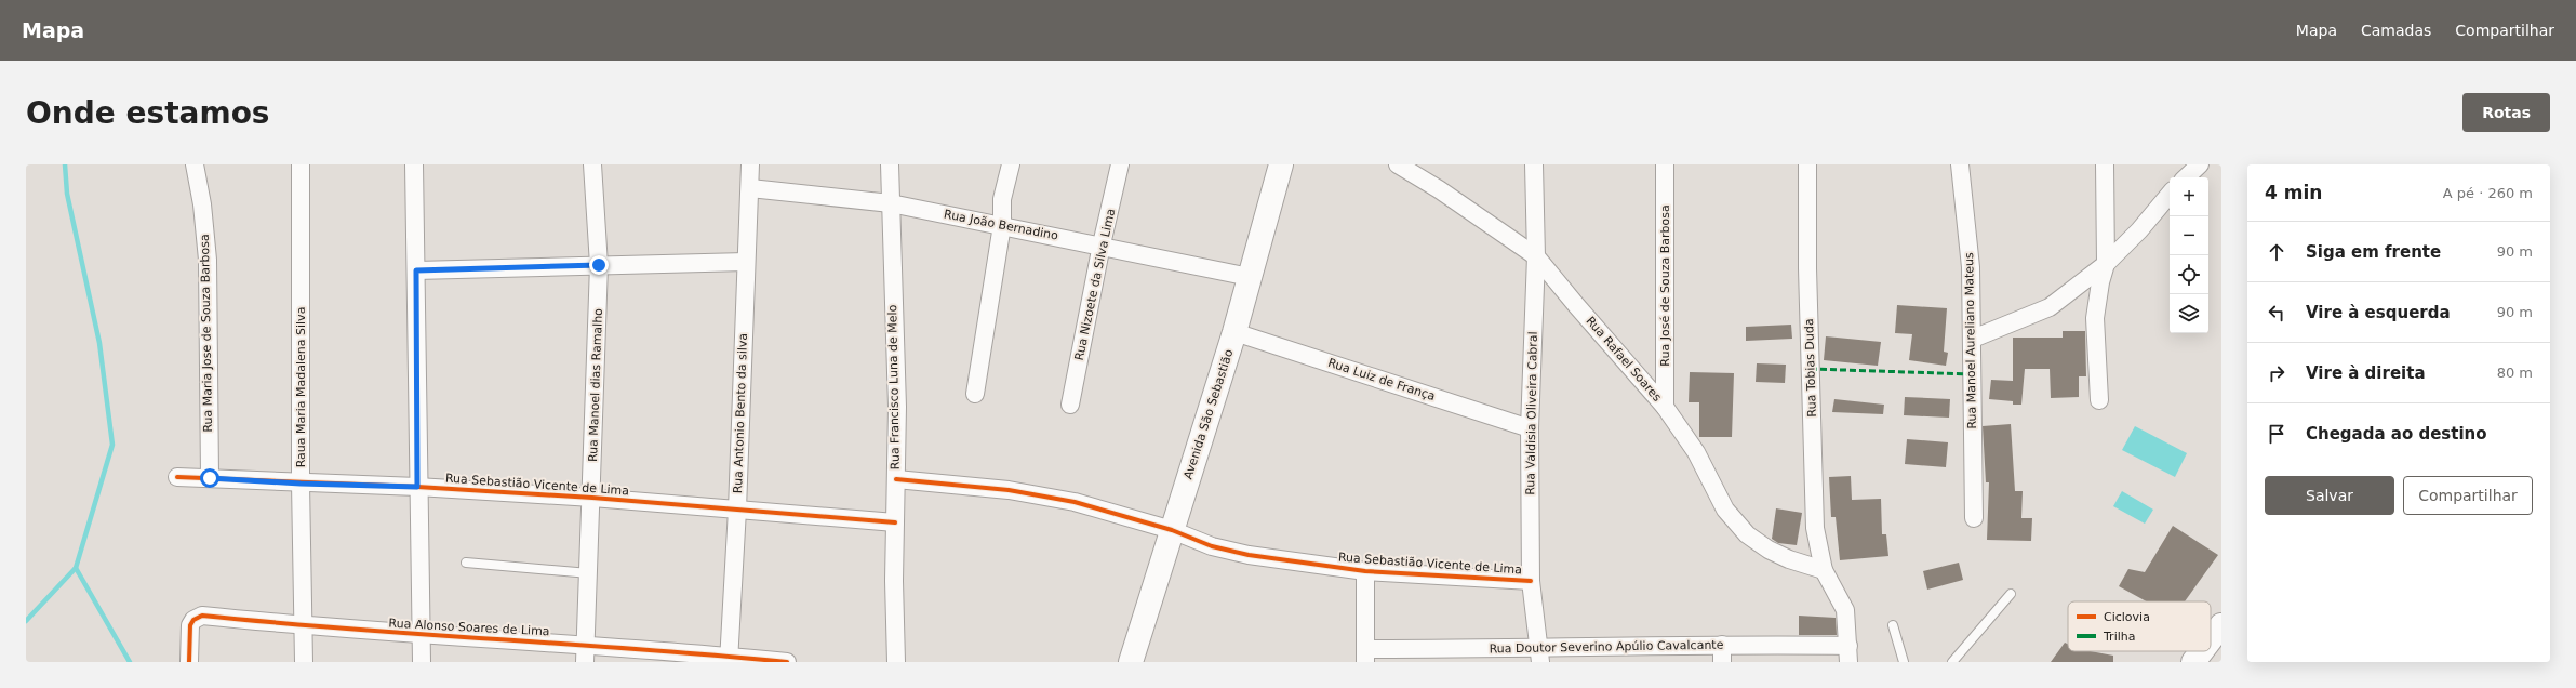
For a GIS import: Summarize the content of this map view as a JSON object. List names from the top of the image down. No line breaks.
{"streets":{"main road":["Avenida São Sebastião"],"street":["Rua João Bernadino","Rua Nizoete da Silva Lima","Rua José de Souza Barbosa","Rua Maria Jose de Souza Barbosa","Rua Manoel Aureliano Mateus","Rua Rafael Soares","Rua Tobias Duda","Rua Luiz de França","Rua Manoel dias Ramalho","Raua Maria Madalena Silva","Rua Francisco Luna de Melo","Rua Antonio Bento da silva","Rua Valdisia Oliveira Cabral","Rua Sebastião Vicente de Lima","Rua Alonso Soares de Lima","Rua Doutor Severino Apúlio Cavalcante"]},"crossings":[["Rua João Bernadino","Rua Nizoete da Silva Lima"],["Rua João Bernadino","Rua Francisco Luna de Melo"],["Rua João Bernadino","Rua Antonio Bento da silva"],["Rua João Bernadino","Avenida São Sebastião"],["Rua José de Souza Barbosa","Rua Rafael Soares"],["Rua Maria Jose de Souza Barbosa","Rua Sebastião Vicente de Lima"],["Rua Rafael Soares","Rua Tobias Duda"],["Rua Rafael Soares","Rua Valdisia Oliveira Cabral"],["Rua Tobias Duda","Rua Doutor Severino Apúlio Cavalcante"],["Rua Luiz de França","Rua Valdisia Oliveira Cabral"],["Rua Luiz de França","Avenida São Sebastião"],["Rua Manoel dias Ramalho","Rua Sebastião Vicente de Lima"],["Rua Manoel dias Ramalho","Rua Alonso Soares de Lima"],["Raua Maria Madalena Silva","Rua Sebastião Vicente de Lima"],["Raua Maria Madalena Silva","Rua Alonso Soares de Lima"],["Rua Francisco Luna de Melo","Rua Sebastião Vicente de Lima"],["Rua Antonio Bento da silva","Rua Sebastião Vicente de Lima"],["Rua Antonio Bento da silva","Rua Alonso Soares de Lima"],["Rua Valdisia Oliveira Cabral","Rua Sebastião Vicente de Lima"],["Rua Valdisia Oliveira Cabral","Rua Doutor Severino Apúlio Cavalcante"],["Avenida São Sebastião","Rua Sebastião Vicente de Lima"]],"legend":["Ciclovia","Trilha"],"page":{"header":"Mapa","nav":["Mapa","Camadas","Compartilhar"],"buttons":["Rotas",["Salvar","Compartilhar"]],"title":"Onde estamos","heading":["4 min","A pé · 260 m"],"map_buttons":["+","−"],"list":[["Siga em frente","90 m"],["Vire à esquerda","90 m"],["Vire à direita","80 m"],"Chegada ao destino"]}}
